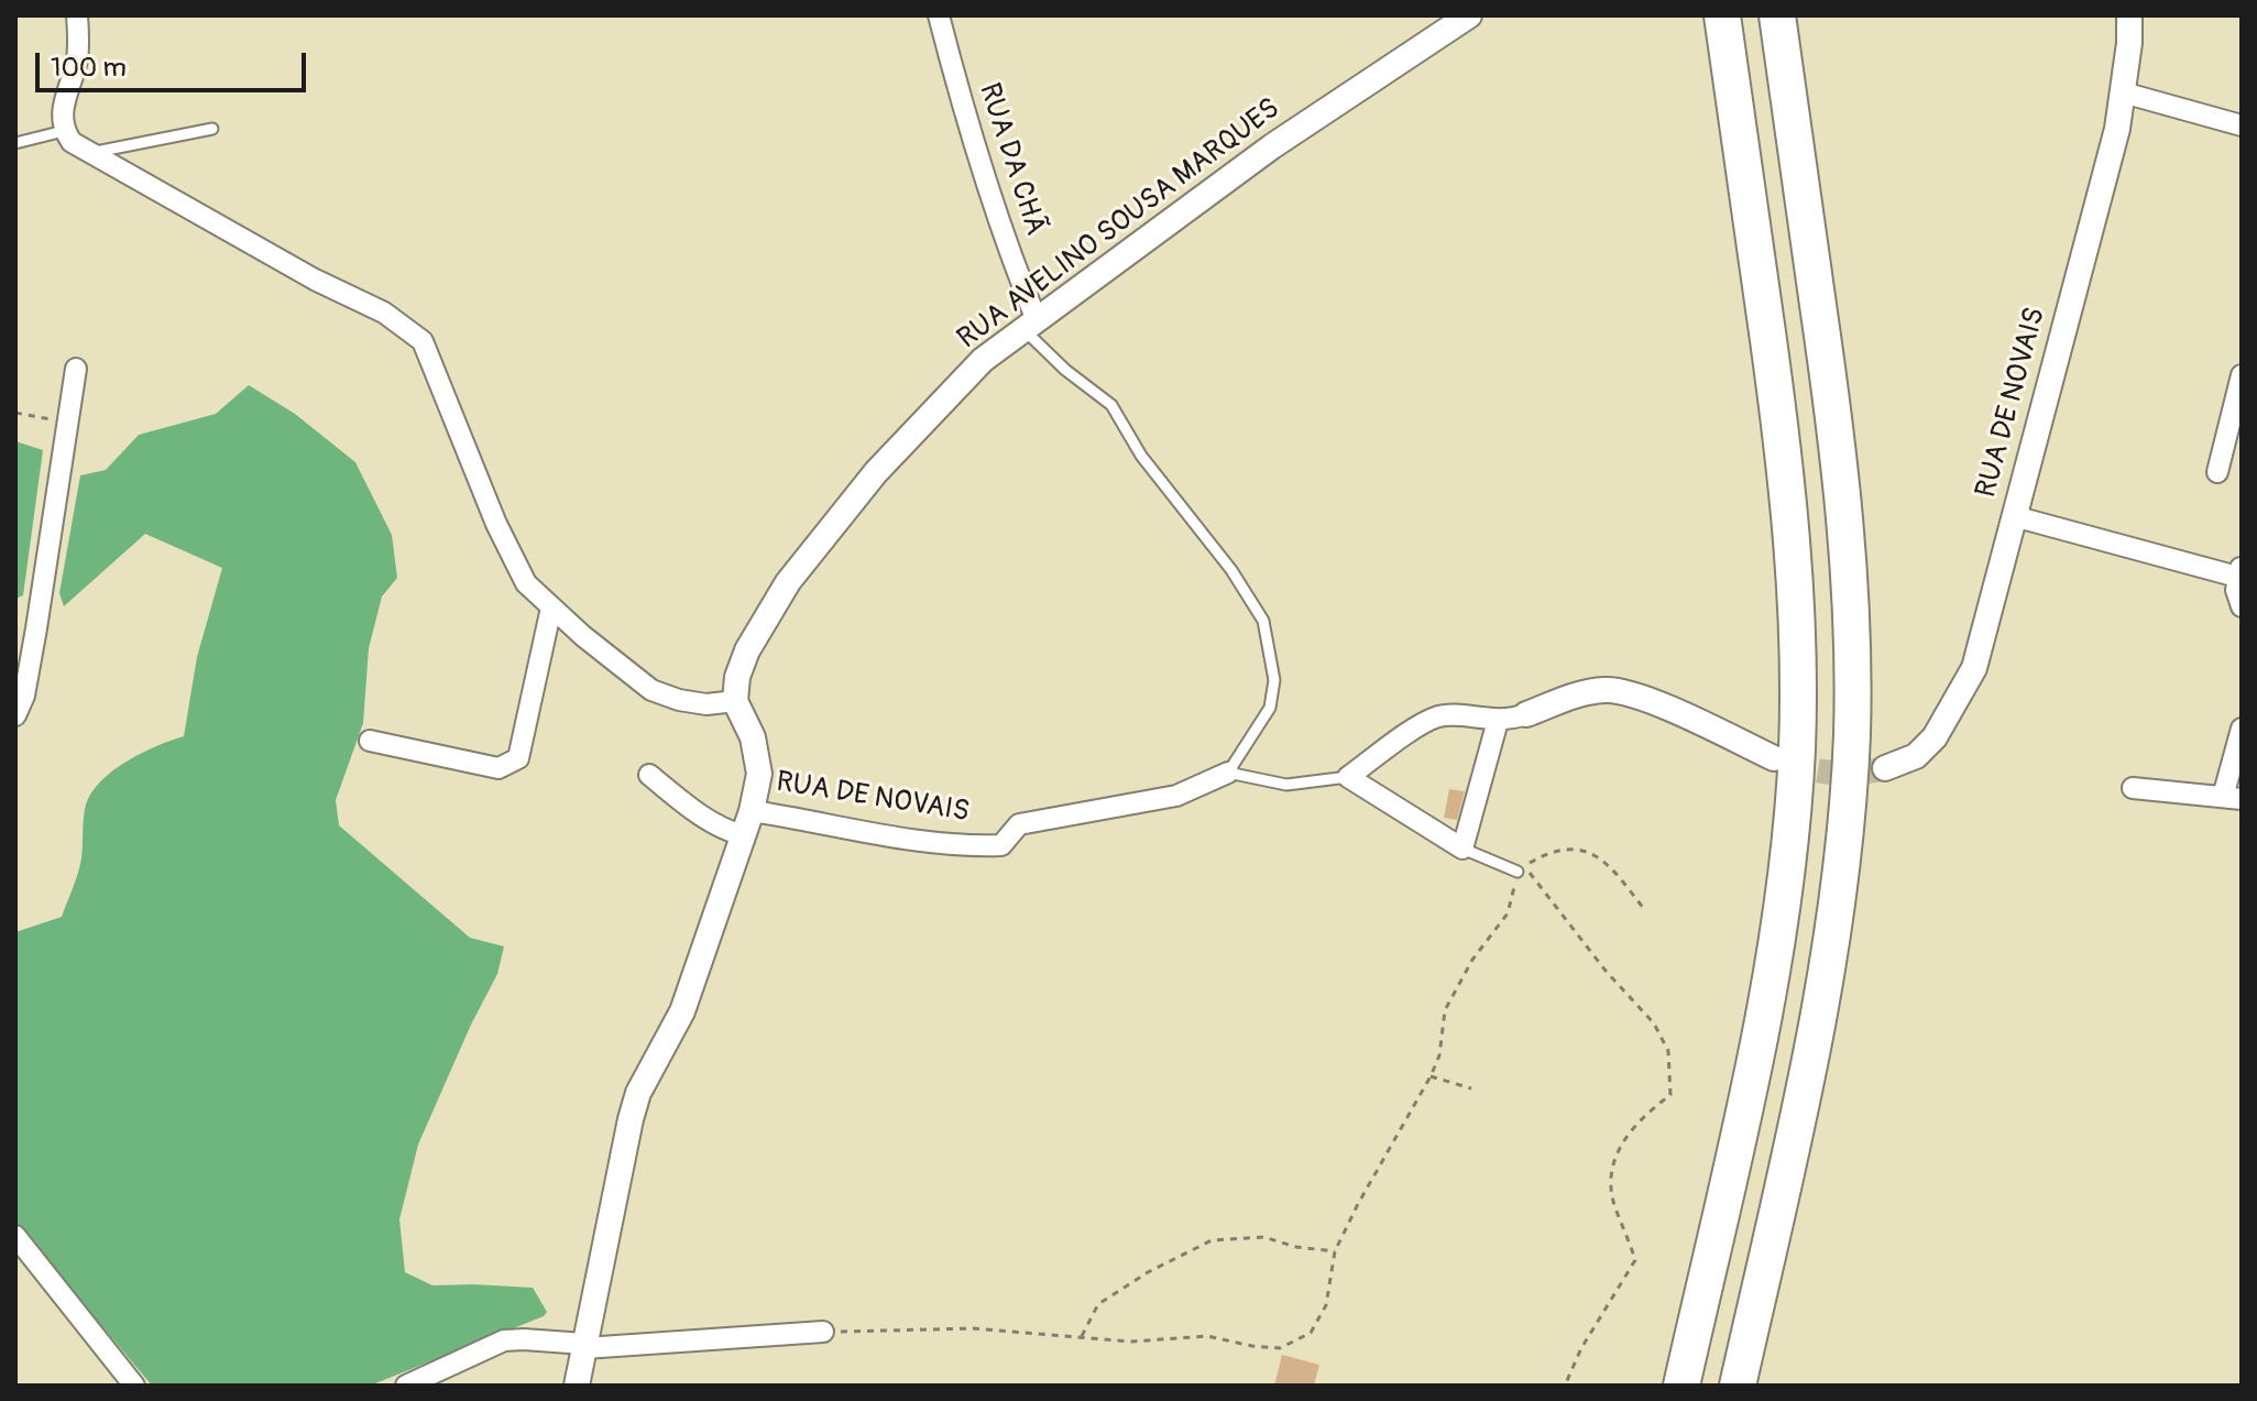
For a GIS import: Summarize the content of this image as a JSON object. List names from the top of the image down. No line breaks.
{"streets":{"street":["RUA DA CHÃ","RUA AVELINO SOUSA MARQUES","RUA DE NOVAIS"]},"crossings":[["RUA DA CHÃ","RUA AVELINO SOUSA MARQUES"]],"scale_bar":"100 m"}
